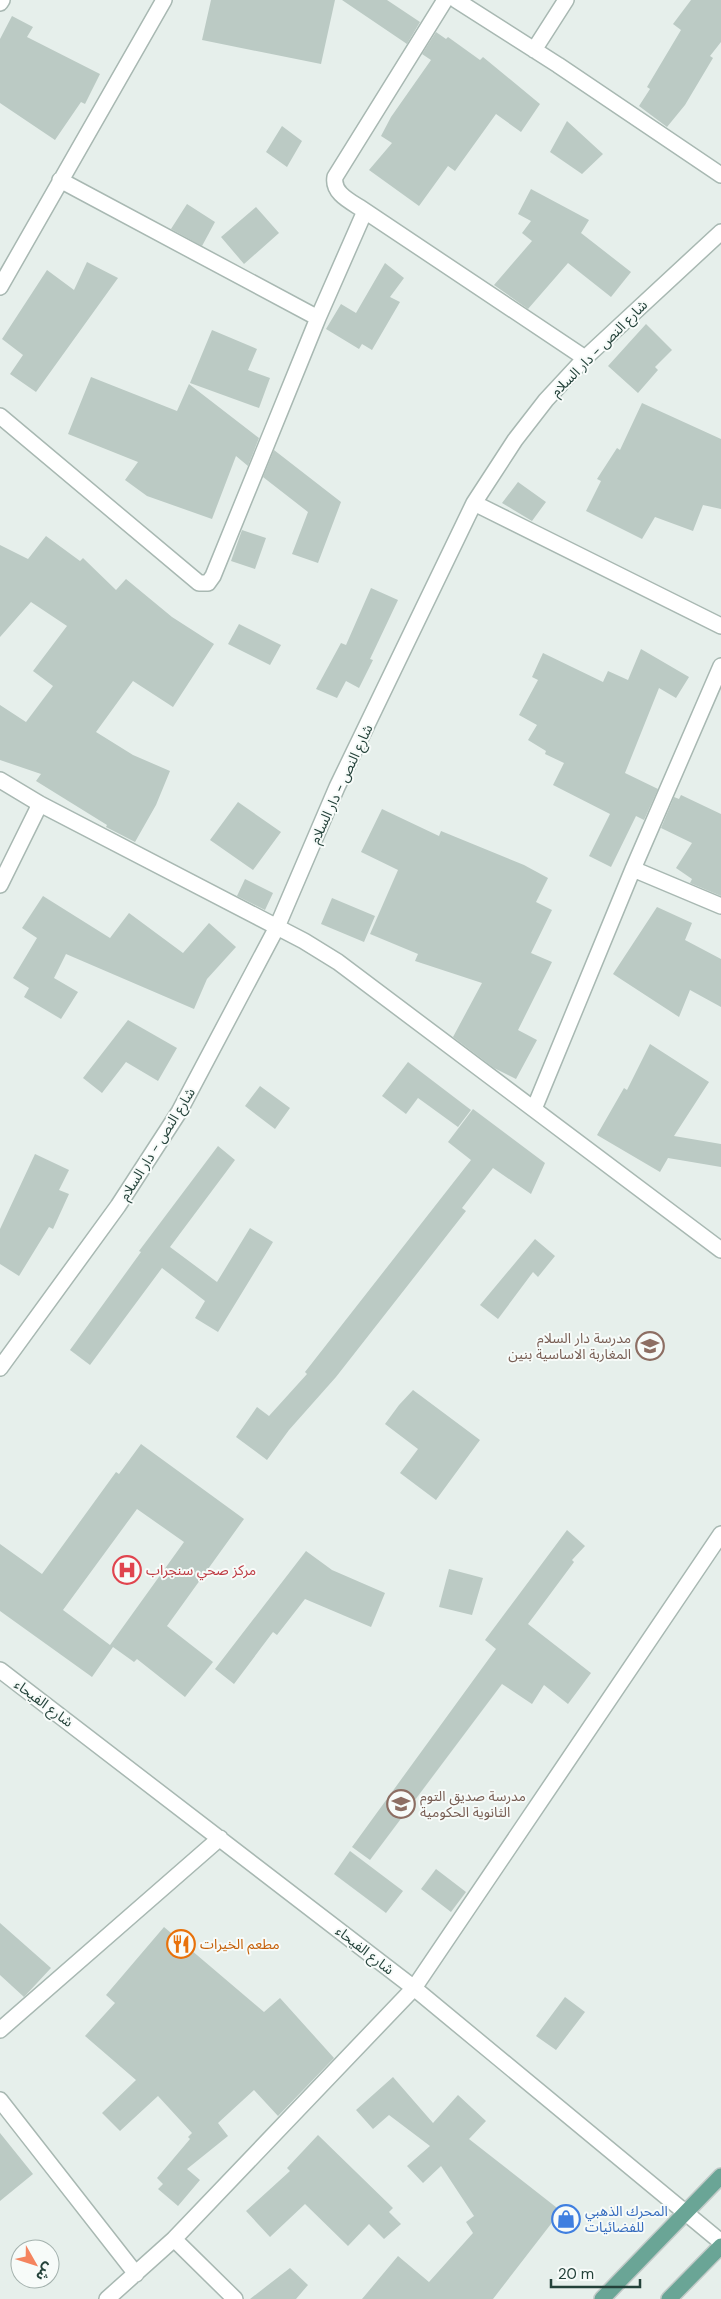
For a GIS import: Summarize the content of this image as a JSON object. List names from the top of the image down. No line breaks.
{"streets":{"street":["شارع النص - دار السلام","شارع الفيحاء"]},"places":{"school or university":["مدرسة دار السلام المغاربة الاساسية بنين","مدرسة صديق التوم الثانوية الحكومية"],"hospital":["مركز صحي سنجراب"],"restaurant":["مطعم الخيرات"],"shop":["المحرك الذهبي للفضائيات"]},"scale_bar":"20 m","north":"bottom right"}
